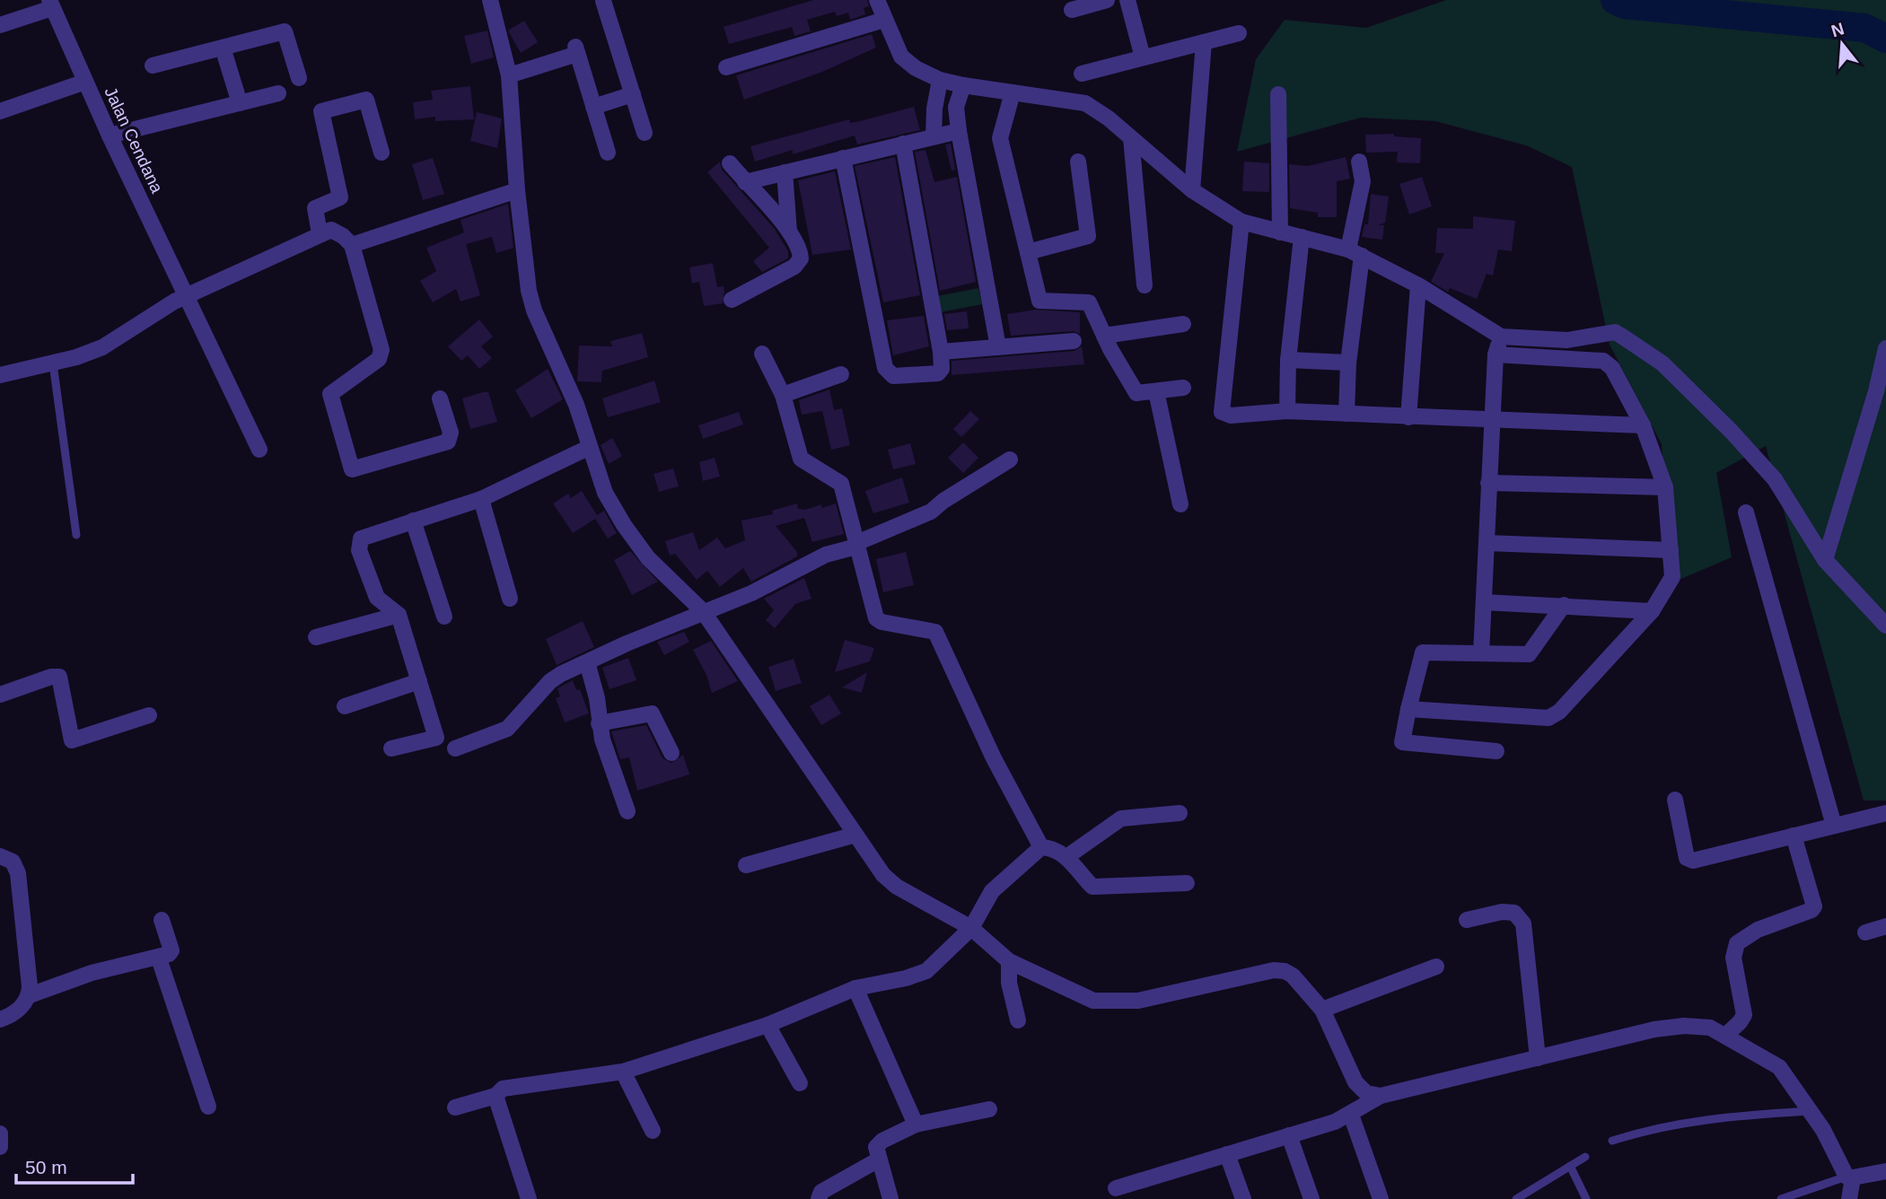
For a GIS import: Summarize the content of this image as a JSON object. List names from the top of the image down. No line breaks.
{"streets":{"street":["Jalan Cendana"]},"scale_bar":"50 m","north":"top"}
